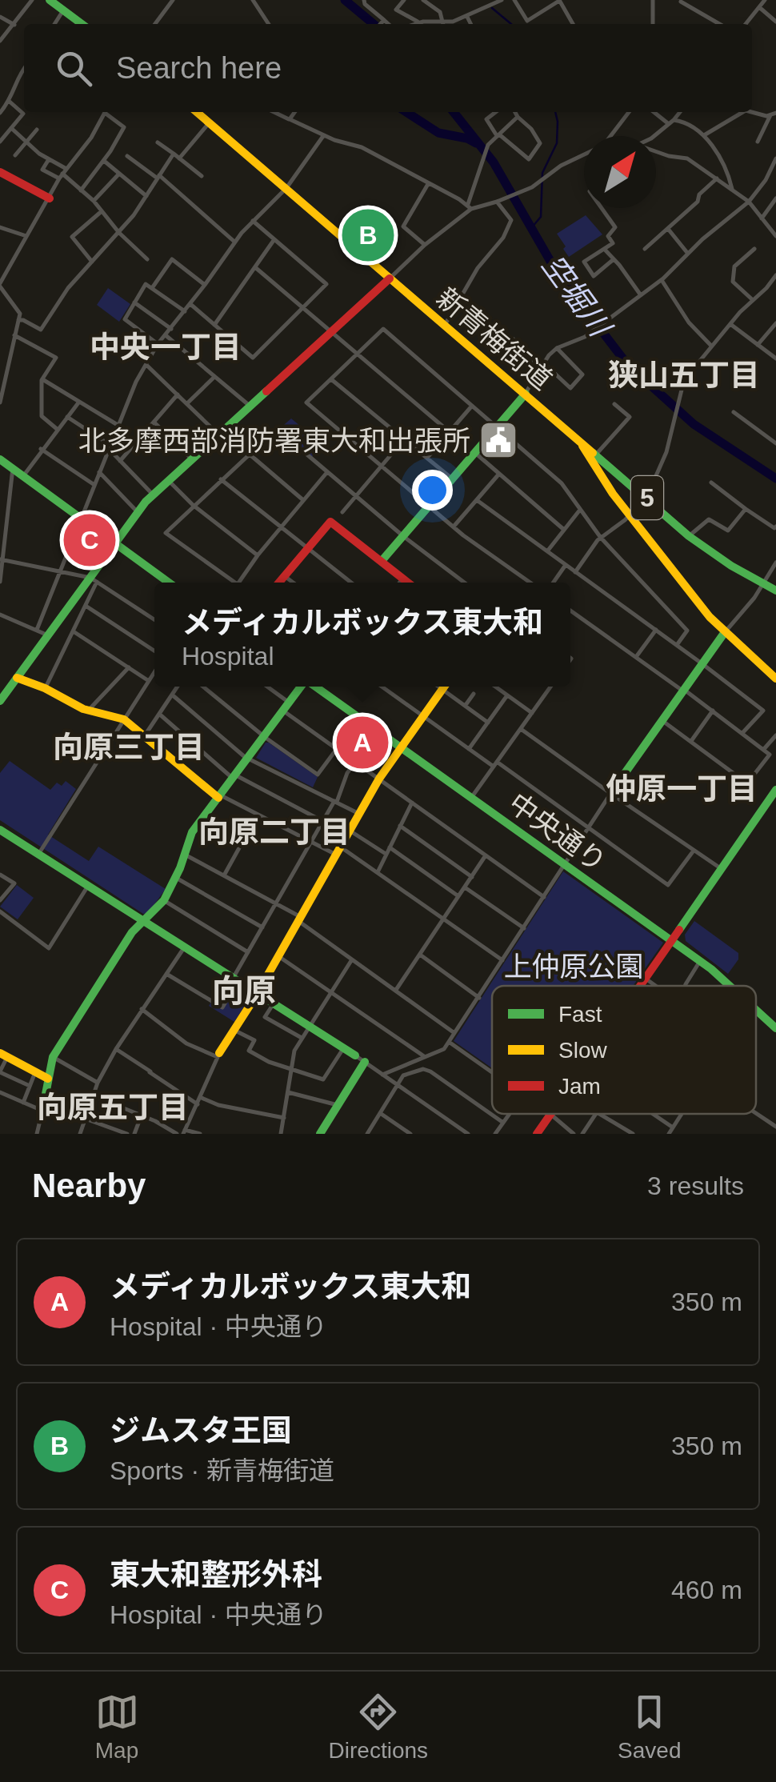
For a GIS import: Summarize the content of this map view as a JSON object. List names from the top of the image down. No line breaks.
{"streets":{"street":["新青梅街道","5","中央通り"]},"districts":["中央一丁目","狭山五丁目","向原三丁目","仲原一丁目","向原二丁目","向原","向原五丁目"],"water":["空堀川"],"parks":["上仲原公園"],"places":{"public building":["北多摩西部消防署東大和出張所"]},"legend":["Fast","Slow","Jam"],"north":"top right","page":{"search":"Search here","pins":["B","C","A"],"popup":["メディカルボックス東大和","Hospital"],"heading":["Nearby","3 results"],"list":[{"mark":"A","name":"メディカルボックス東大和","note":"Hospital · 中央通り","value":"350 m"},{"mark":"B","name":"ジムスタ王国","note":"Sports · 新青梅街道","value":"350 m"},{"mark":"C","name":"東大和整形外科","note":"Hospital · 中央通り","value":"460 m"}],"nav":["Map","Directions","Saved"]}}
